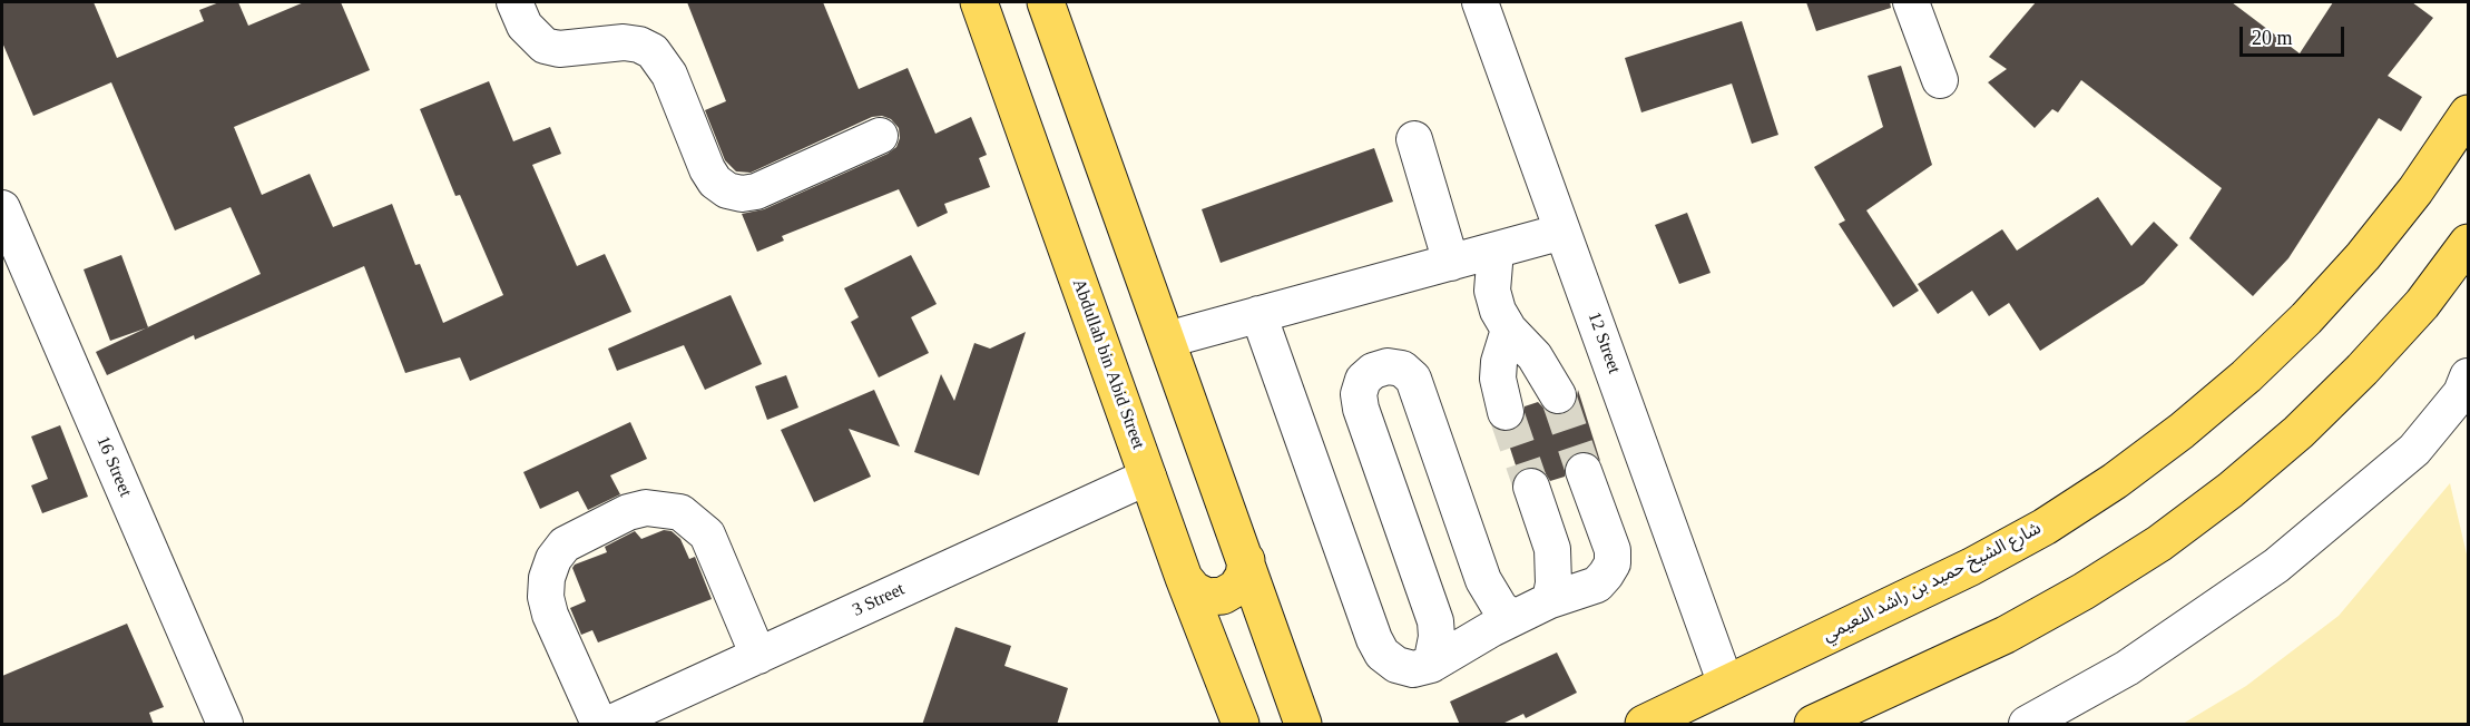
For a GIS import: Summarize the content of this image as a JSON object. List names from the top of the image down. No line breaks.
{"streets":{"main road":["Abdullah bin Abid Street","شارع الشيخ حميد بن راشد النعيمي"],"street":["12 Street","16 Street","3 Street"]},"crossings":[["12 Street","شارع الشيخ حميد بن راشد النعيمي"],["Abdullah bin Abid Street","3 Street"]],"scale_bar":"20 m"}
